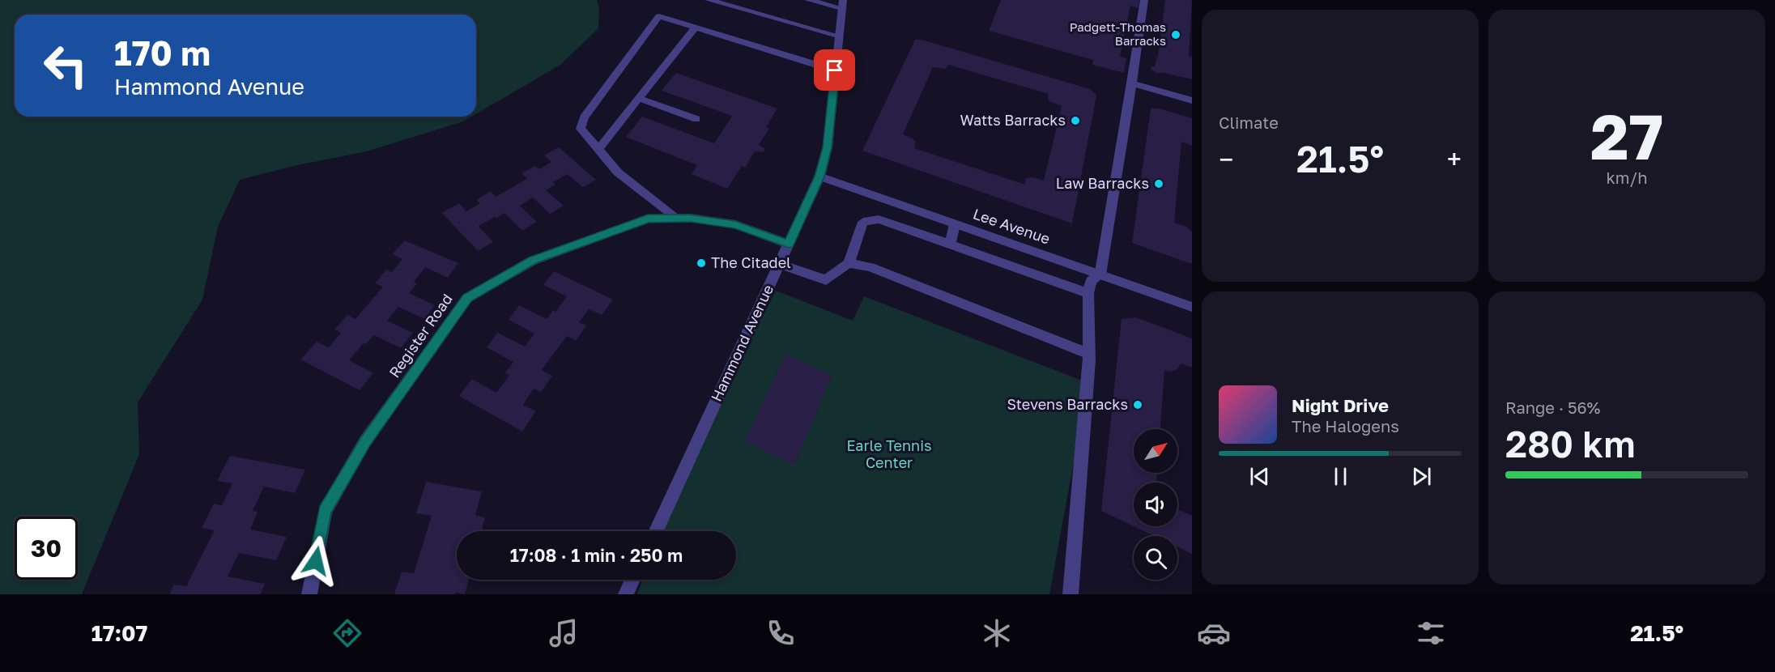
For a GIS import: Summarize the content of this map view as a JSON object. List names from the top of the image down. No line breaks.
{"streets":{"street":["Lee Avenue","Register Road","Hammond Avenue"]},"crossings":[["Lee Avenue","Hammond Avenue"],["Register Road","Hammond Avenue"]],"parks":["Earle Tennis Center"],"places":["Padgett-Thomas Barracks","Watts Barracks","Law Barracks","The Citadel","Stevens Barracks"],"north":"top right","page":{"tile":["Climate",["27","km/h"],["Range · 56%","280 km"]],"turn":["170 m","Hammond Avenue"],"heat":["−","21.5°","+"],"song":["Night Drive","The Halogens"],"limit":"30","trip":"17:08 · 1 min · 250 m","tabs":["17:07","21.5°"]}}
